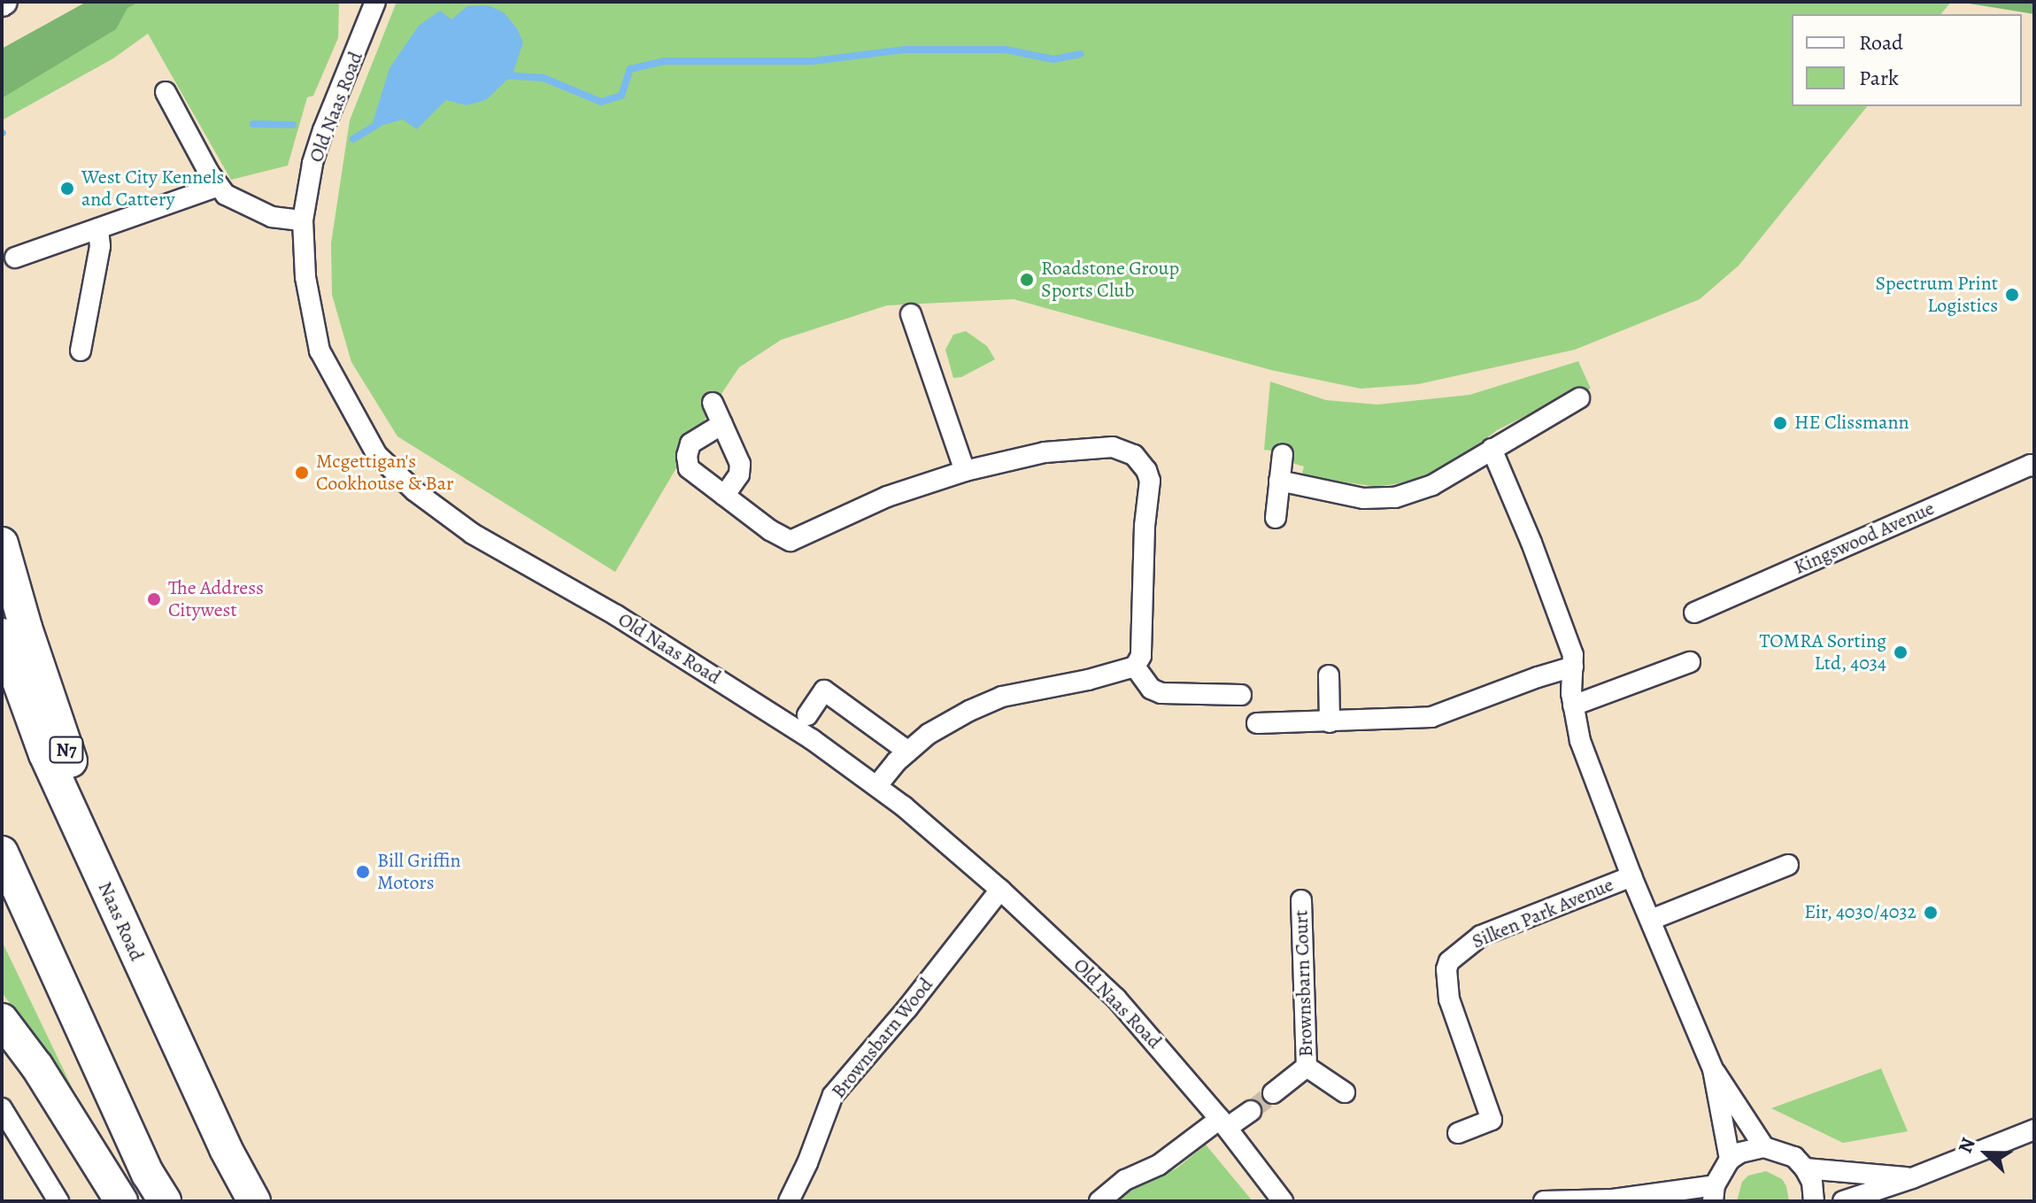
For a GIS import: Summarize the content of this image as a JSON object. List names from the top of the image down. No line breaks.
{"streets":{"highway":["N7","Naas Road"],"street":["Old Naas Road","Kingswood Avenue","Silken Park Avenue","Brownsbarn Court","Brownsbarn Wood"]},"crossings":[["Old Naas Road","Brownsbarn Wood"],["N7","Naas Road"]],"places":["West City Kennels and Cattery","Roadstone Group Sports Club","Spectrum Print Logistics","HE Clissmann","Mcgettigan's Cookhouse & Bar","The Address Citywest","TOMRA Sorting Ltd, 4034","Bill Griffin Motors","Eir, 4030/4032"],"legend":["Road","Park"],"north":"left"}
